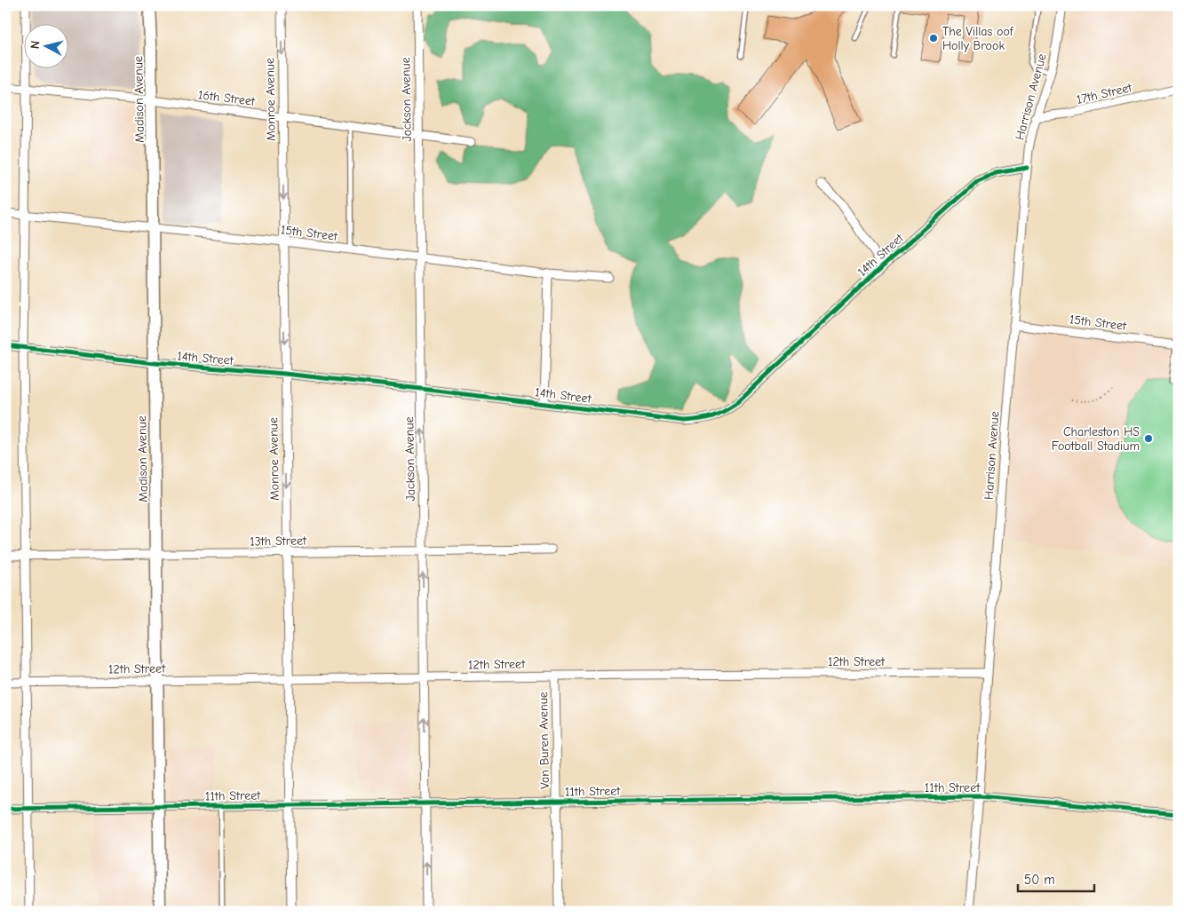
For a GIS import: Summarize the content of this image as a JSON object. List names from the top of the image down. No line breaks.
{"streets":{"street":["17th Street","Harrison Avenue","16th Street","Madison Avenue","Monroe Avenue","Jackson Avenue","15th Street","14th Street","13th Street","12th Street","Van Buren Avenue","11th Street"]},"crossings":[["17th Street","Harrison Avenue"],["Harrison Avenue","15th Street"],["Harrison Avenue","14th Street"],["Harrison Avenue","12th Street"],["Harrison Avenue","11th Street"],["16th Street","Madison Avenue"],["16th Street","Monroe Avenue"],["16th Street","Jackson Avenue"],["Madison Avenue","15th Street"],["Madison Avenue","14th Street"],["Madison Avenue","13th Street"],["Madison Avenue","12th Street"],["Madison Avenue","11th Street"],["Monroe Avenue","15th Street"],["Monroe Avenue","14th Street"],["Monroe Avenue","13th Street"],["Monroe Avenue","12th Street"],["Monroe Avenue","11th Street"],["Jackson Avenue","15th Street"],["Jackson Avenue","14th Street"],["Jackson Avenue","13th Street"],["Jackson Avenue","12th Street"],["Jackson Avenue","11th Street"],["12th Street","Van Buren Avenue"],["Van Buren Avenue","11th Street"]],"one_way":["Monroe Avenue","Jackson Avenue"],"places":["The Villas oof Holly Brook","Charleston HS Football Stadium"],"scale_bar":"50 m","north":"left"}
